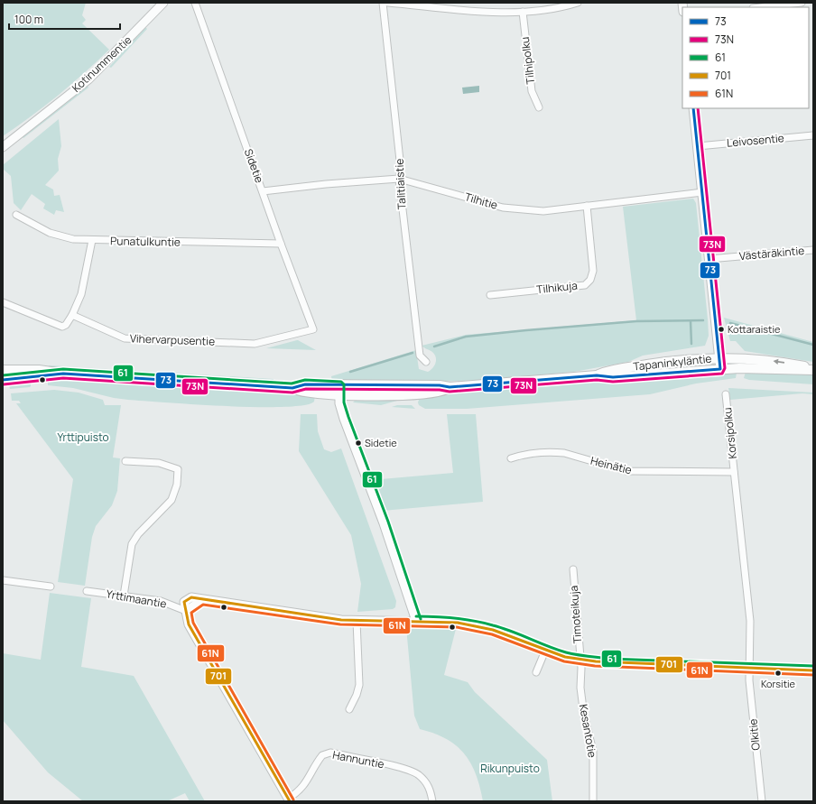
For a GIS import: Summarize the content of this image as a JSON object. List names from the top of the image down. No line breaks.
{"streets":{"main road":["Tapaninkyläntie"],"street":["Tilhipolku","Kotinummentie","Leivosentie","Sidetie","Talitiaistie","Tilhitie","Punatulkuntie","Västäräkintie","Tilhikuja","Vihervarpusentie","Korsipolku","Heinätie","Yrttimaantie","Timoteikuja","Kesantotie","Olkitie","Hannuntie"]},"crossings":[["Sidetie","Tilhitie"],["Sidetie","Punatulkuntie"],["Sidetie","Vihervarpusentie"],["Talitiaistie","Tilhitie"],["Tilhitie","Tilhikuja"],["Korsipolku","Heinätie"],["Timoteikuja","Kesantotie"]],"parks":["Yrttipuisto","Rikunpuisto"],"places":["Kottaraistie","Sidetie","Korsitie"],"lines":["transit line 73","transit line 73N","transit line 61","transit line 701","transit line 61N"],"legend":["73","73N","61","701","61N"],"scale_bar":"100 m"}
